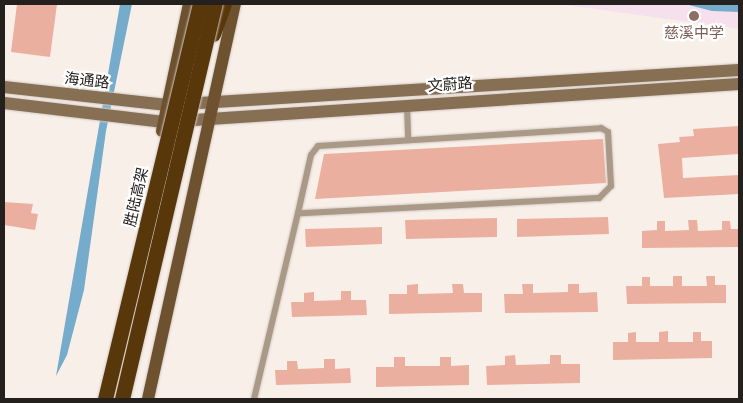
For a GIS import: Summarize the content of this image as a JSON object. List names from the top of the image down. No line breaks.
{"streets":{"highway":["胜陆高架"],"main road":["海通路","文蔚路"]},"crossings":[["海通路","文蔚路"]],"places":["慈溪中学"]}
